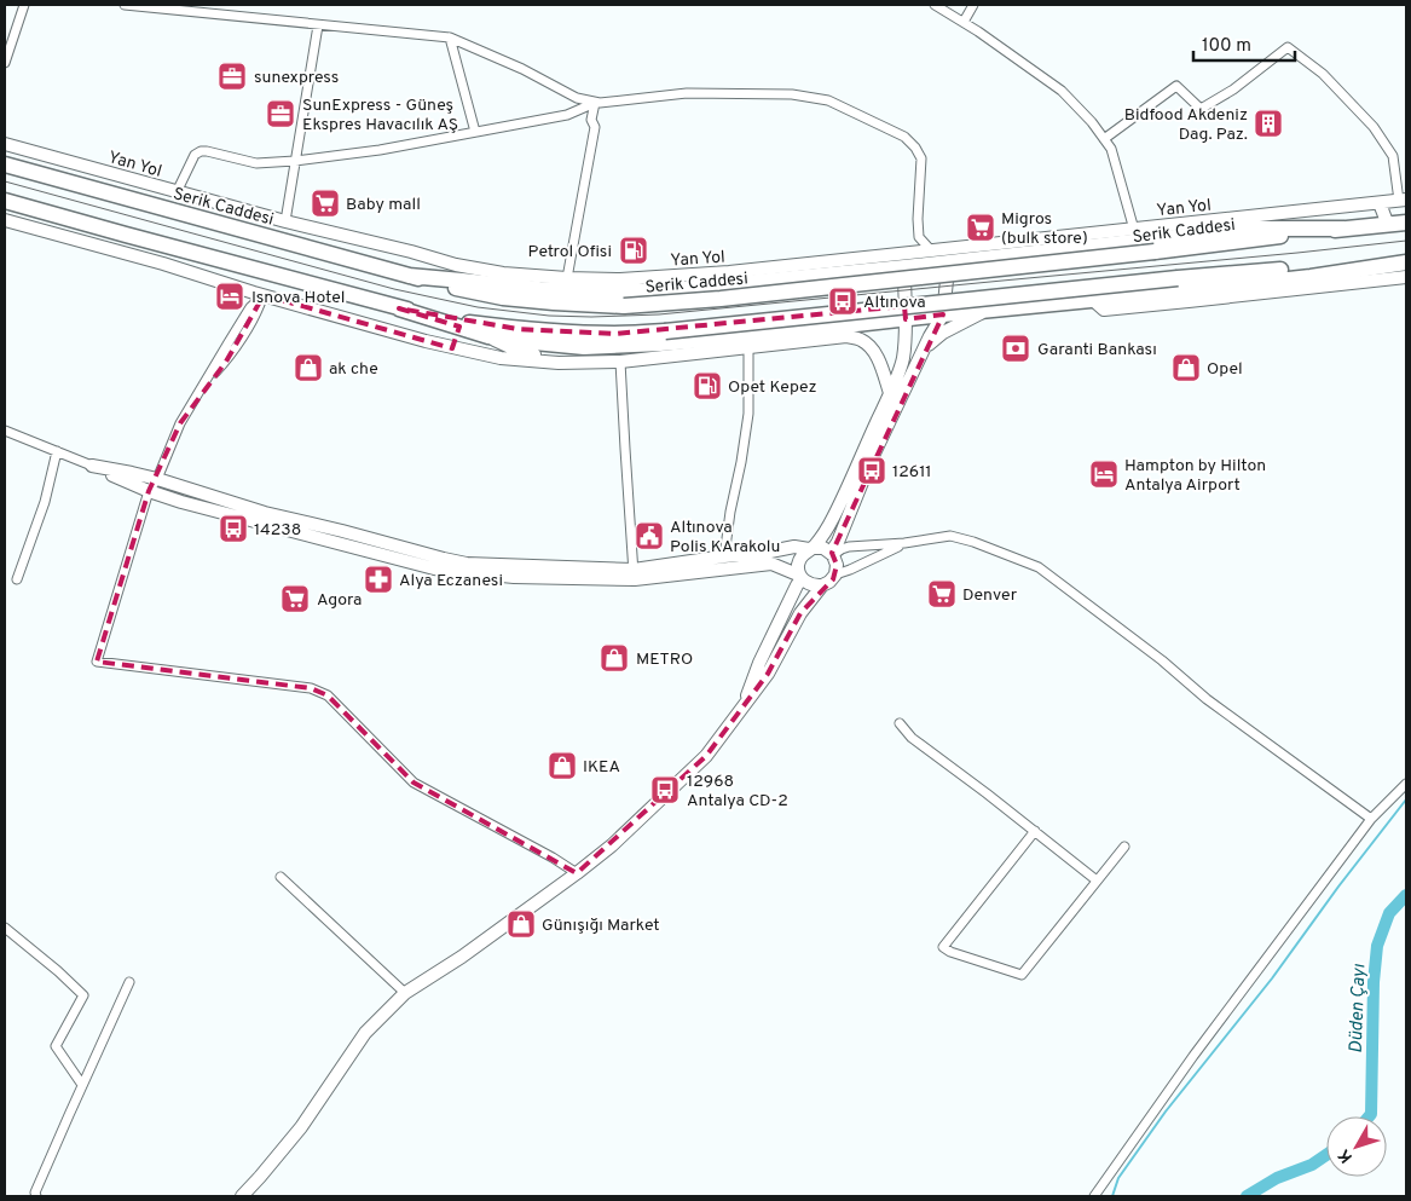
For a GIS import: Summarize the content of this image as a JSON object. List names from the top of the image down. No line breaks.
{"streets":{"highway":["Serik Caddesi"],"street":["Yan Yol"]},"water":["Düden Çayı"],"places":{"office":["sunexpress","SunExpress - Güneş Ekspres Havacılık AŞ"],"building":["Bidfood Akdeniz Dag. Paz."],"supermarket":["Baby mall","Migros (bulk store)","Denver","Agora"],"fuel station":["Petrol Ofisi","Opet Kepez"],"hotel":["Isnova Hotel","Hampton by Hilton Antalya Airport"],"bus stop":["Altınova","12611","14238","12968 Antalya CD-2"],"bank":["Garanti Bankası"],"shop":["ak che","Opel","METRO","IKEA","Günışığı Market"],"public building":["Altınova Polis KArakolu"],"pharmacy":["Alya Eczanesi"]},"scale_bar":"100 m","north":"bottom left"}
